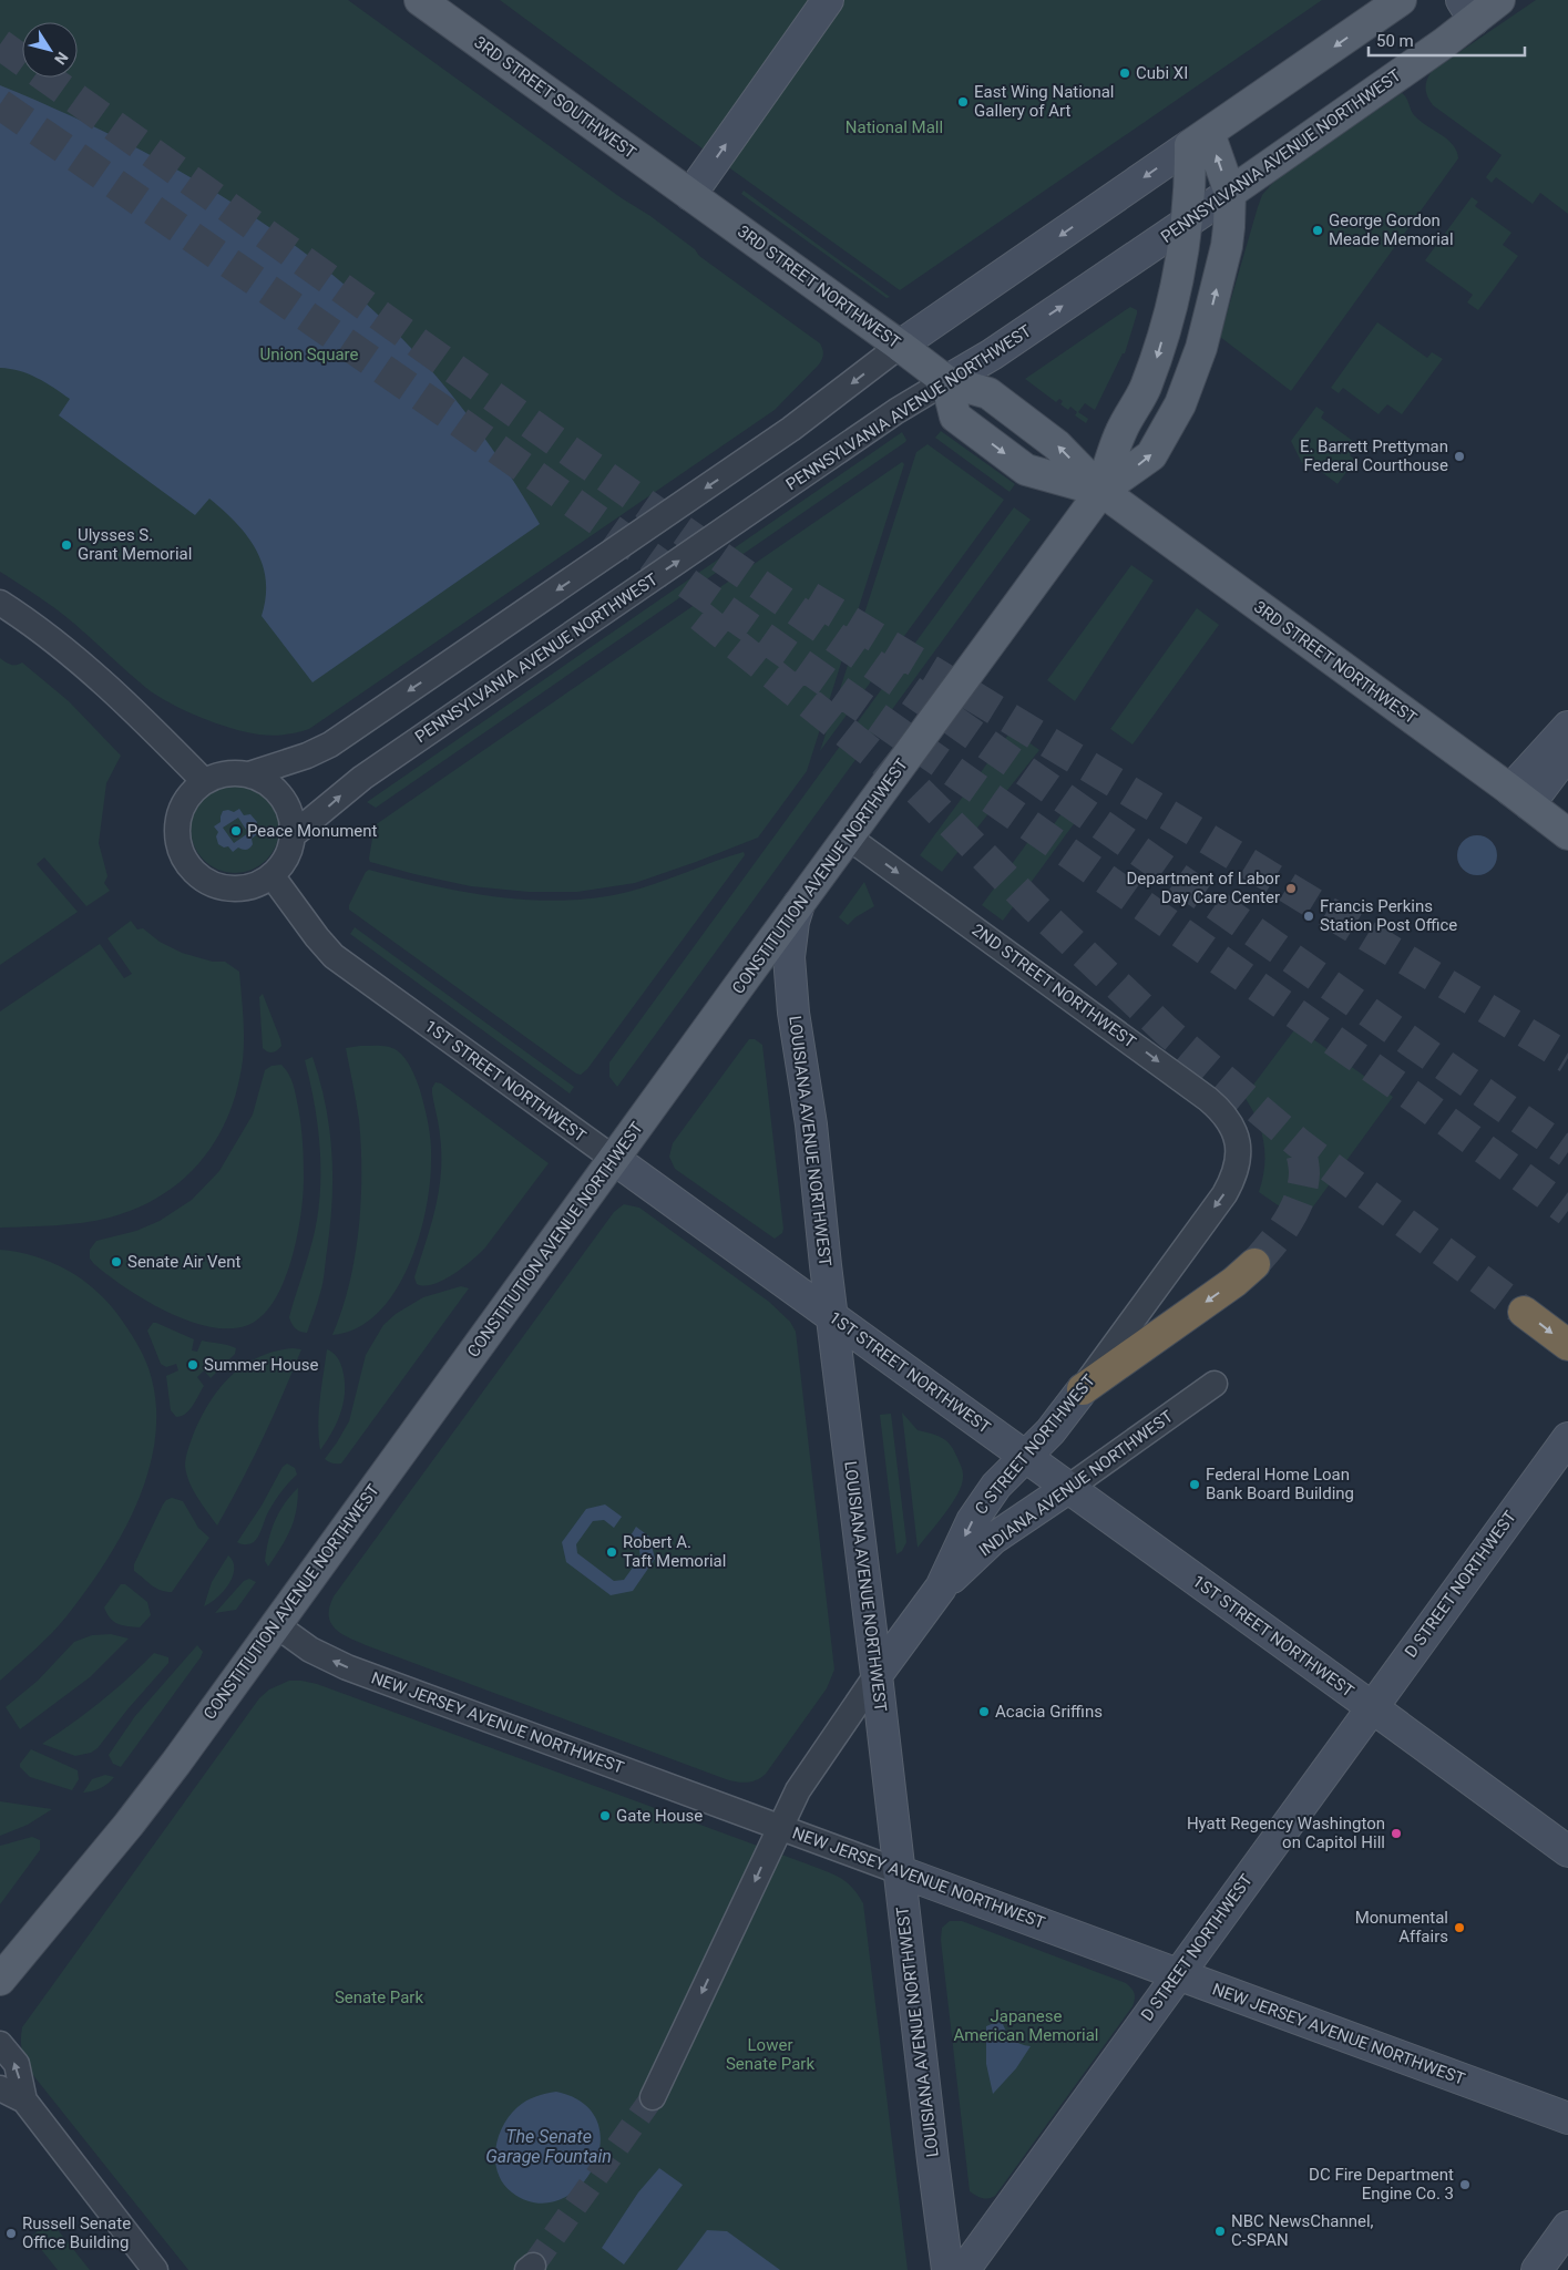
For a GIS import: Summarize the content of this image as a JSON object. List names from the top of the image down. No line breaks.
{"streets":{"main road":["3RD STREET SOUTHWEST","PENNSYLVANIA AVENUE NORTHWEST","3RD STREET NORTHWEST","CONSTITUTION AVENUE NORTHWEST"],"street":["2ND STREET NORTHWEST","1ST STREET NORTHWEST","LOUISIANA AVENUE NORTHWEST","C STREET NORTHWEST","INDIANA AVENUE NORTHWEST","D STREET NORTHWEST","NEW JERSEY AVENUE NORTHWEST"]},"crossings":[["3RD STREET SOUTHWEST","3RD STREET NORTHWEST"],["PENNSYLVANIA AVENUE NORTHWEST","3RD STREET NORTHWEST"],["PENNSYLVANIA AVENUE NORTHWEST","CONSTITUTION AVENUE NORTHWEST"],["PENNSYLVANIA AVENUE NORTHWEST","1ST STREET NORTHWEST"],["3RD STREET NORTHWEST","CONSTITUTION AVENUE NORTHWEST"],["CONSTITUTION AVENUE NORTHWEST","2ND STREET NORTHWEST"],["CONSTITUTION AVENUE NORTHWEST","1ST STREET NORTHWEST"],["CONSTITUTION AVENUE NORTHWEST","LOUISIANA AVENUE NORTHWEST"],["CONSTITUTION AVENUE NORTHWEST","NEW JERSEY AVENUE NORTHWEST"],["2ND STREET NORTHWEST","C STREET NORTHWEST"],["1ST STREET NORTHWEST","LOUISIANA AVENUE NORTHWEST"],["1ST STREET NORTHWEST","C STREET NORTHWEST"],["1ST STREET NORTHWEST","INDIANA AVENUE NORTHWEST"],["1ST STREET NORTHWEST","D STREET NORTHWEST"],["LOUISIANA AVENUE NORTHWEST","C STREET NORTHWEST"],["LOUISIANA AVENUE NORTHWEST","NEW JERSEY AVENUE NORTHWEST"],["C STREET NORTHWEST","INDIANA AVENUE NORTHWEST"],["C STREET NORTHWEST","NEW JERSEY AVENUE NORTHWEST"],["D STREET NORTHWEST","NEW JERSEY AVENUE NORTHWEST"]],"one_way":["PENNSYLVANIA AVENUE NORTHWEST","2ND STREET NORTHWEST","C STREET NORTHWEST","NEW JERSEY AVENUE NORTHWEST"],"water":["The Senate Garage Fountain"],"parks":["National Mall","Union Square","Senate Park","Japanese American Memorial","Lower Senate Park"],"places":["Cubi XI","East Wing National Gallery of Art","George Gordon Meade Memorial","E. Barrett Prettyman Federal Courthouse","Ulysses S. Grant Memorial","Peace Monument","Department of Labor Day Care Center","Francis Perkins Station Post Office","Senate Air Vent","Summer House","Federal Home Loan Bank Board Building","Robert A. Taft Memorial","Acacia Griffins","Gate House","Hyatt Regency Washington on Capitol Hill","Monumental Affairs","DC Fire Department Engine Co. 3","NBC NewsChannel, C-SPAN","Russell Senate Office Building"],"scale_bar":"50 m","north":"bottom right"}
